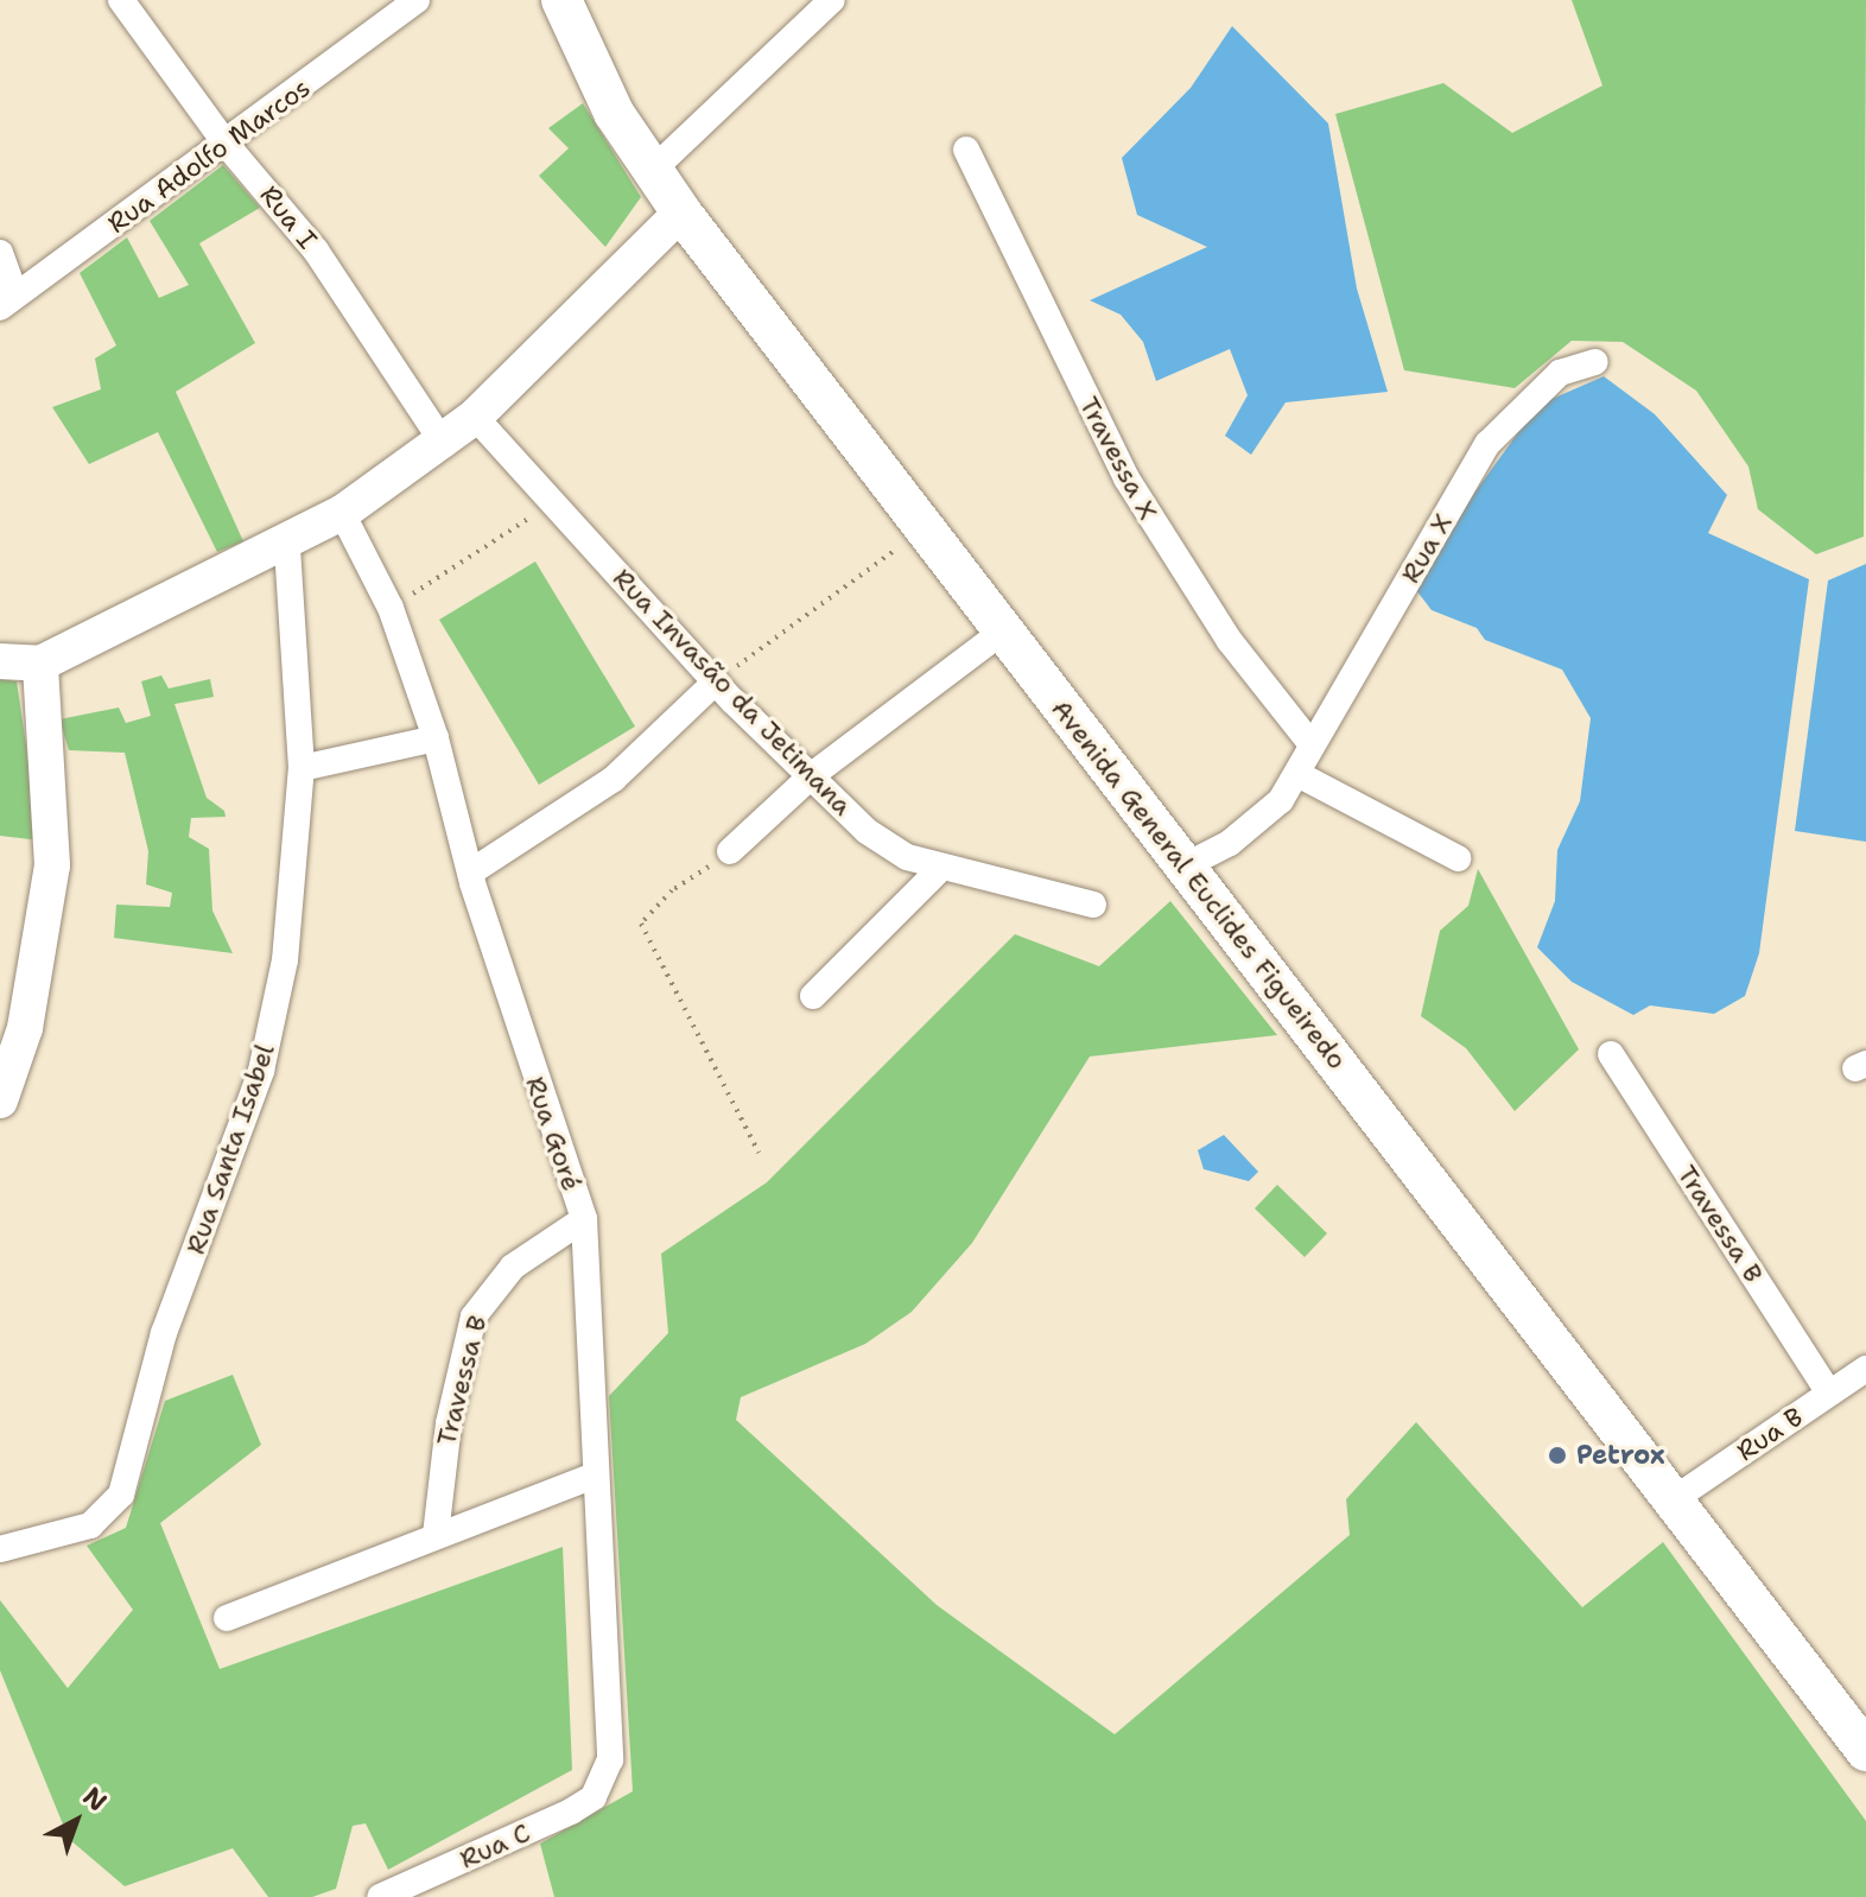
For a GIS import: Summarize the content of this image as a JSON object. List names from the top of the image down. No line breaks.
{"streets":{"main road":["Avenida General Euclides Figueiredo"],"street":["Rua Adolfo Marcos","Rua I","Travessa X","Rua X","Rua Invasão da Jetimana","Rua Goré","Rua Santa Isabel","Travessa B","Rua B","Rua C"]},"crossings":[["Rua Adolfo Marcos","Rua I"],["Travessa X","Rua X"],["Rua X","Avenida General Euclides Figueiredo"],["Avenida General Euclides Figueiredo","Rua B"],["Rua Goré","Travessa B"],["Rua Goré","Rua C"],["Travessa B","Rua B"]],"places":["Petrox"],"north":"top right"}
